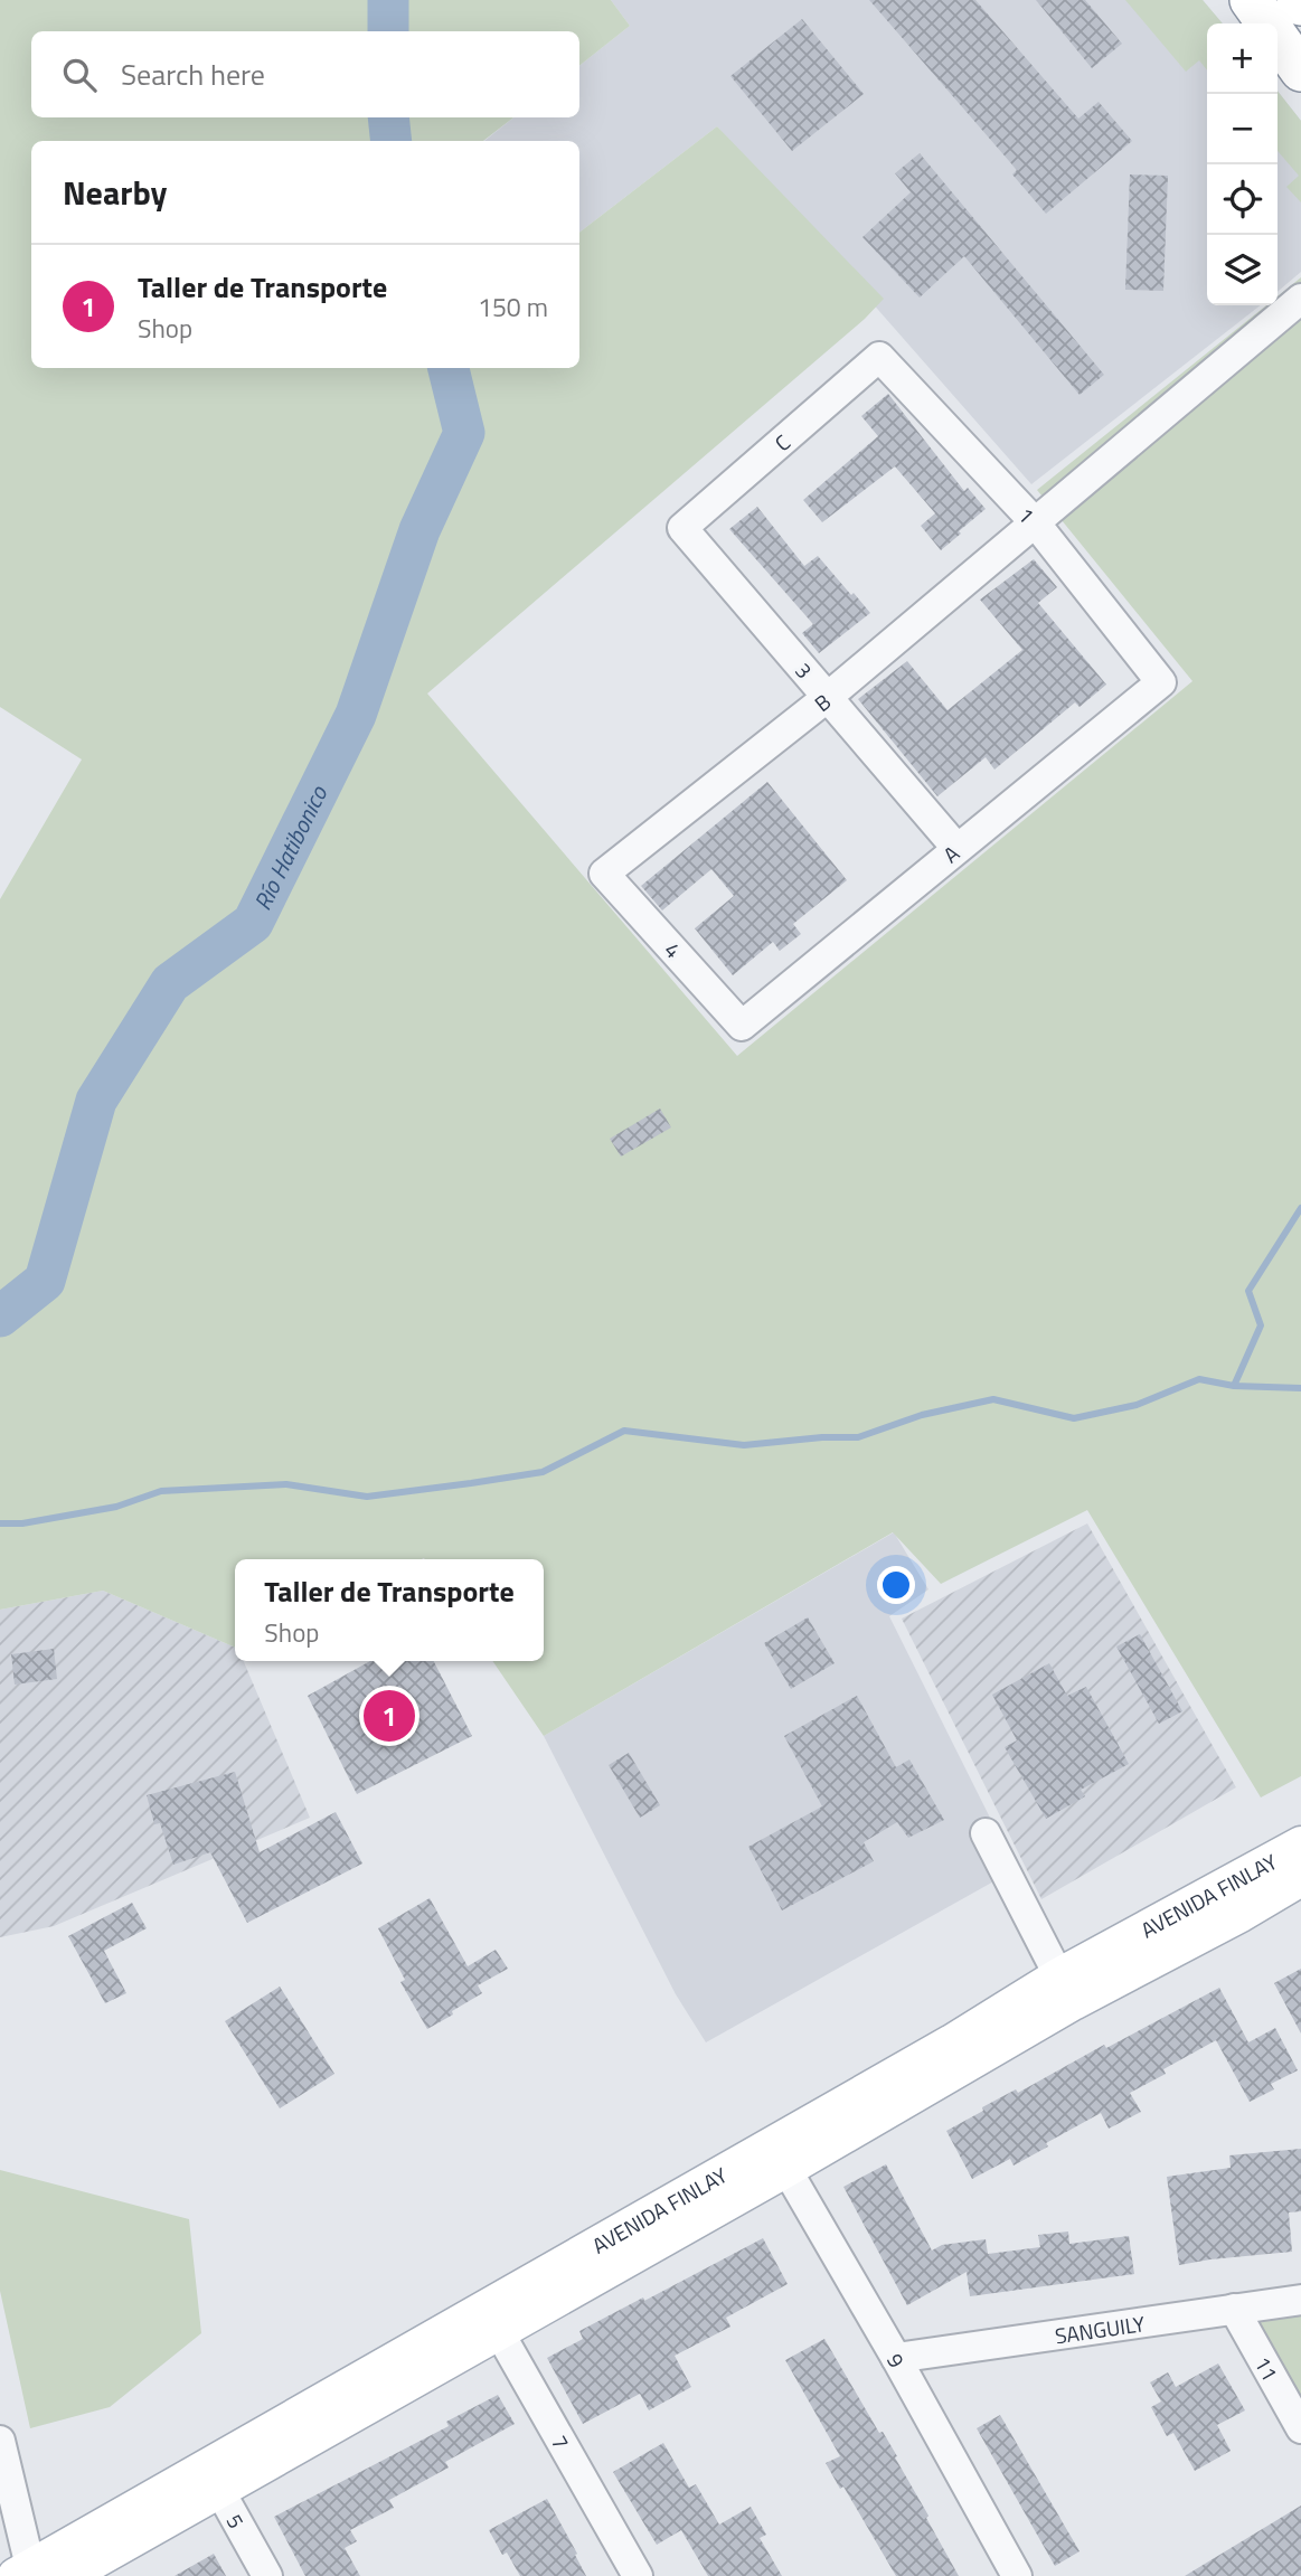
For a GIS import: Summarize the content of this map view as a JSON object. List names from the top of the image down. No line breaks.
{"streets":{"main road":["AVENIDA FINLAY"],"street":["C","1","3","B","A","4","SANGUILY","9","11","7","5"]},"crossings":[["C","1"],["C","3"],["1","B"],["1","A"],["3","B"],["3","A"],["B","4"],["A","4"],["AVENIDA FINLAY","9"],["AVENIDA FINLAY","7"],["AVENIDA FINLAY","5"],["SANGUILY","9"],["SANGUILY","11"]],"water":["Río Hatibonico"],"page":{"map_buttons":["+","−"],"search":"Search here","heading":"Nearby","list":[{"mark":"1","name":"Taller de Transporte","note":"Shop","value":"150 m"}],"popup":["Taller de Transporte","Shop"],"pins":"1"}}
